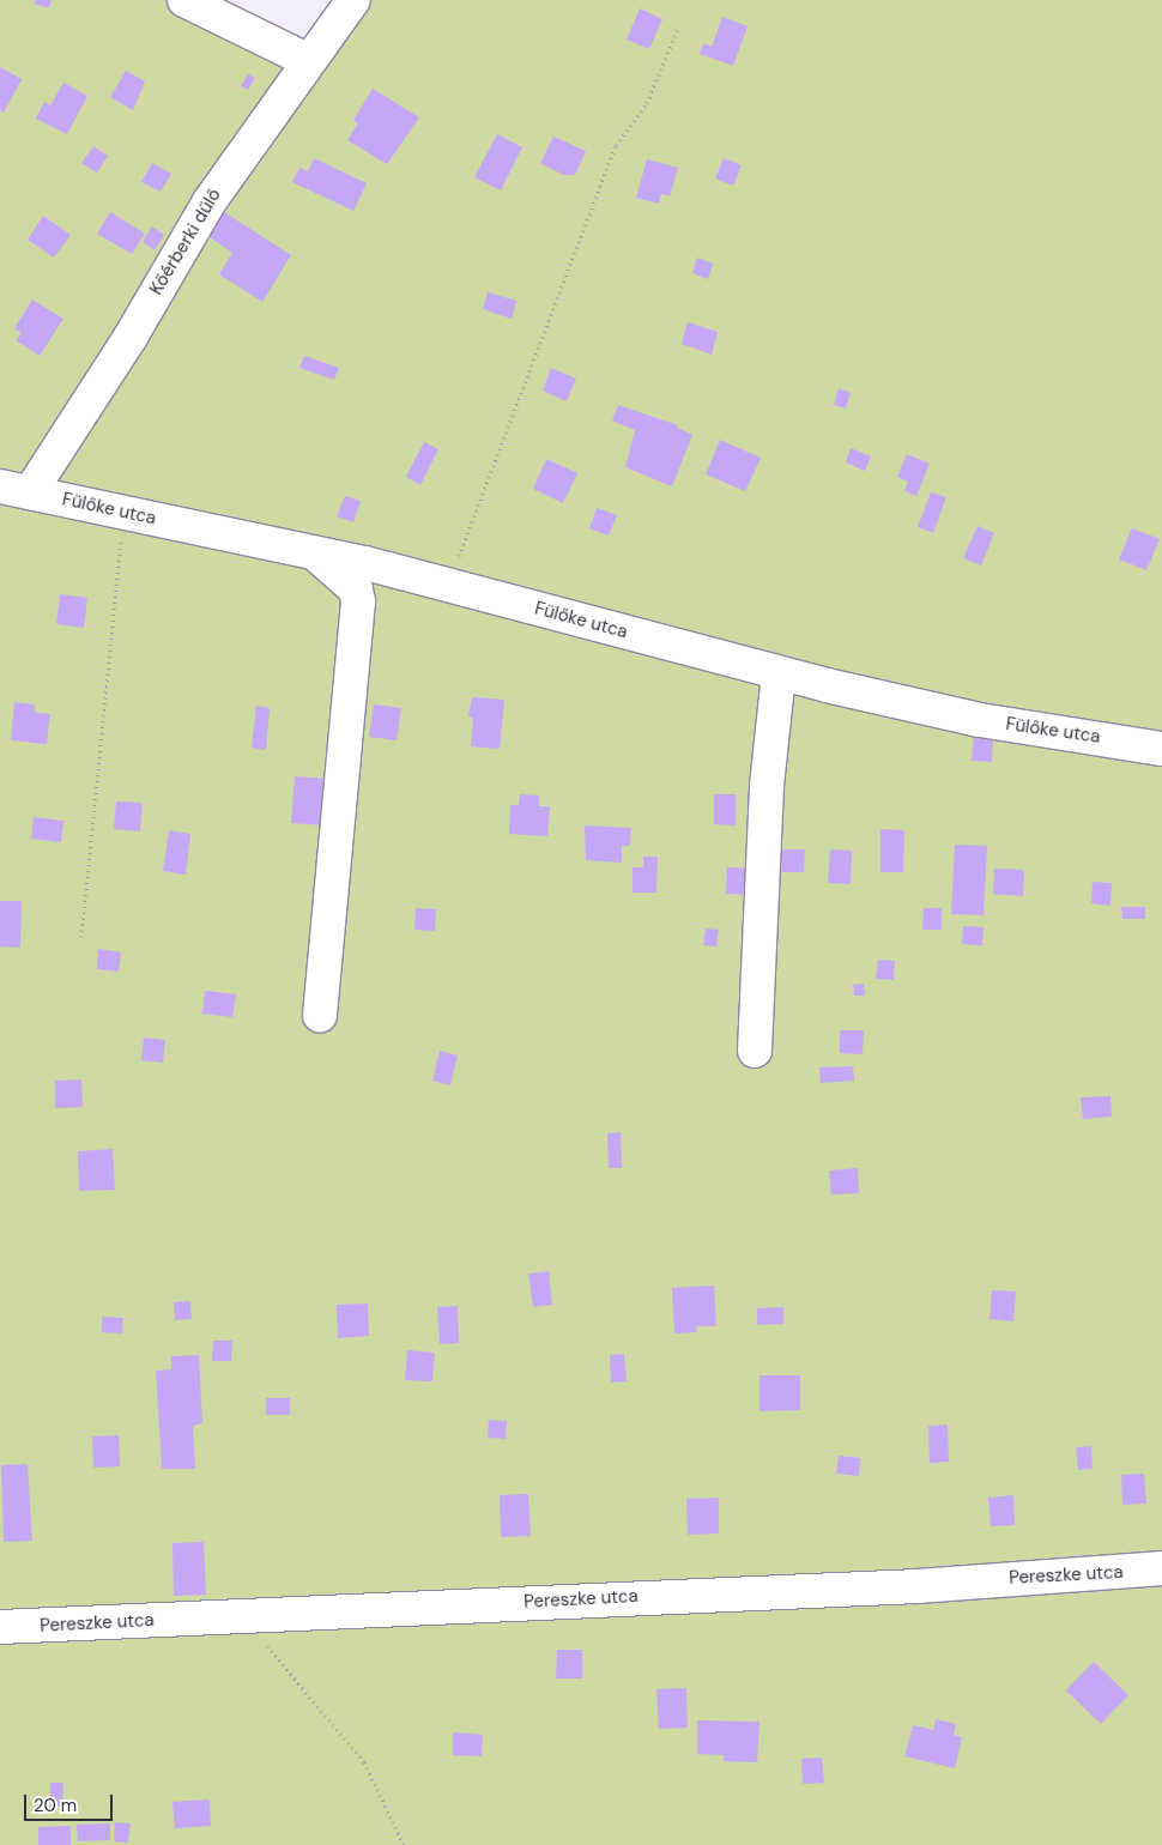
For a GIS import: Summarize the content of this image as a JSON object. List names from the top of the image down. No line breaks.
{"streets":{"street":["Kőérberki dűlő","Fülőke utca","Pereszke utca"]},"crossings":[["Kőérberki dűlő","Fülőke utca"]],"scale_bar":"20 m"}
